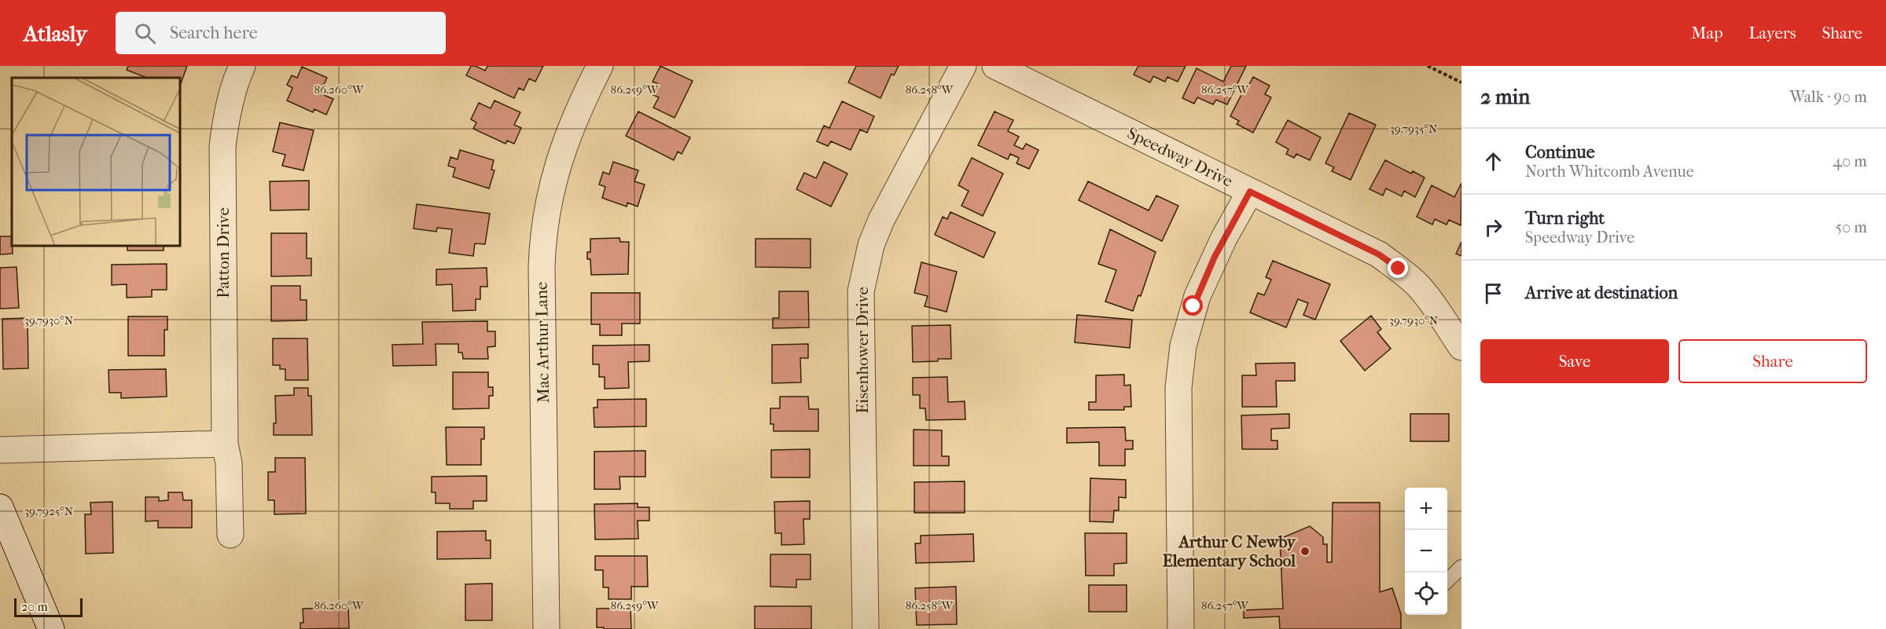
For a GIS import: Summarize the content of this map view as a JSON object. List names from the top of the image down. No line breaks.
{"streets":{"street":["Speedway Drive","Patton Drive","Mac Arthur Lane","Eisenhower Drive"]},"places":["Arthur C Newby Elementary School"],"scale_bar":"20 m","page":{"header":"Atlasly","search":"Search here","nav":["Map","Layers","Share"],"heading":["2 min","Walk · 90 m"],"list":[["Continue","North Whitcomb Avenue","40 m"],["Turn right","Speedway Drive","50 m"],"Arrive at destination"],"buttons":["Save","Share"],"map_buttons":["+","−"],"scale":"20 m"},"coordinates":["86.260°W","86.259°W","86.258°W","86.257°W","39.7935°N","39.7930°N","39.7925°N"]}
